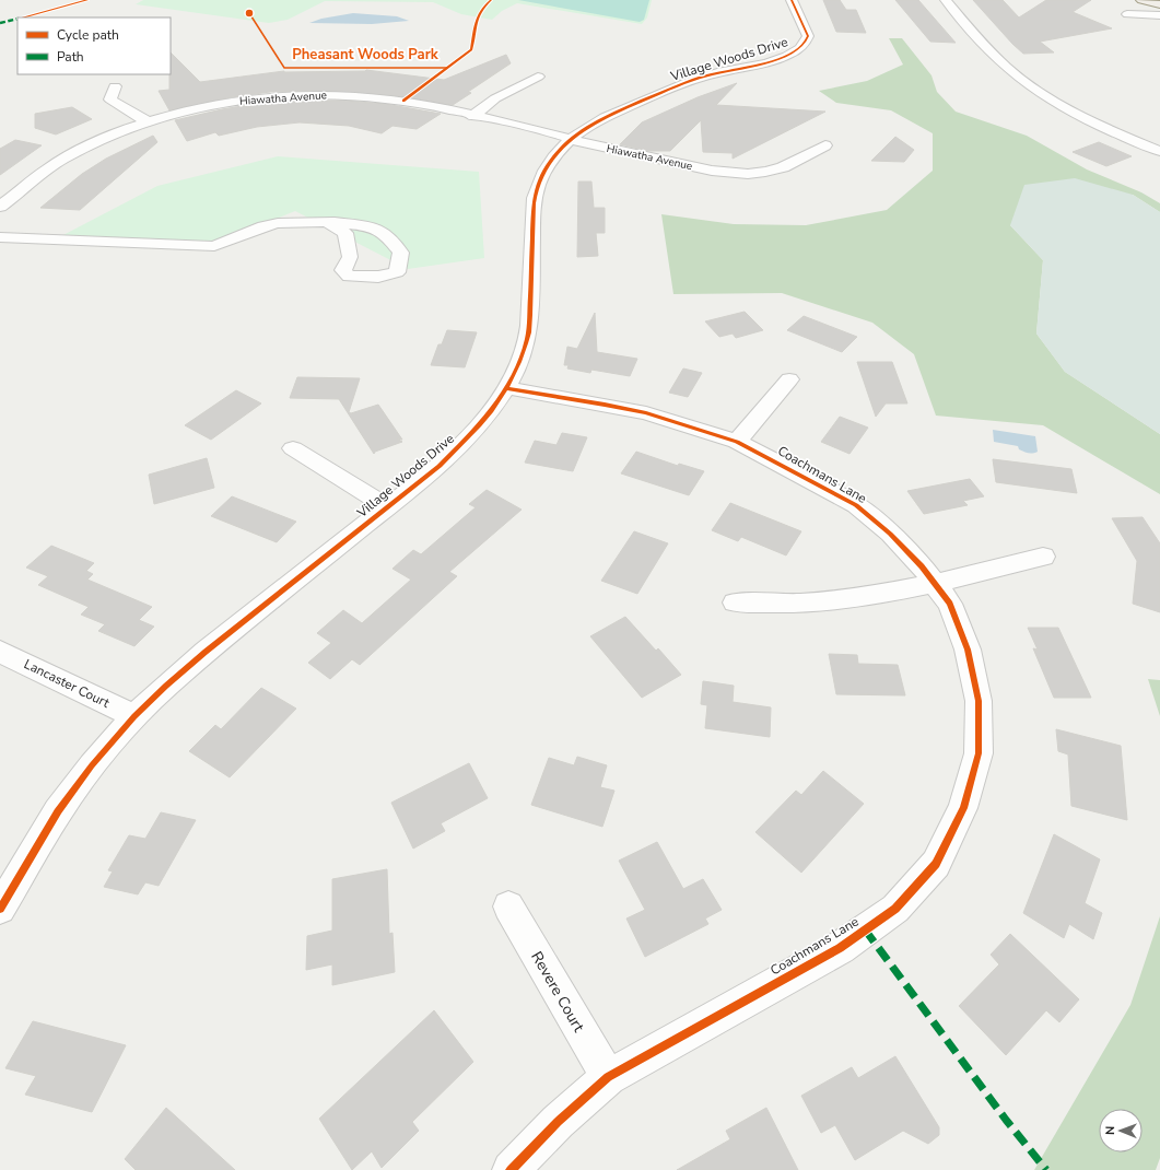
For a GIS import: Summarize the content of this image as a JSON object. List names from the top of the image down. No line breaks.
{"streets":{"street":["Village Woods Drive","Hiawatha Avenue","Coachmans Lane","Lancaster Court","Revere Court"]},"crossings":[["Village Woods Drive","Hiawatha Avenue"],["Village Woods Drive","Coachmans Lane"],["Village Woods Drive","Lancaster Court"],["Coachmans Lane","Revere Court"]],"places":["Pheasant Woods Park"],"legend":["Cycle path","Path"],"north":"left"}
